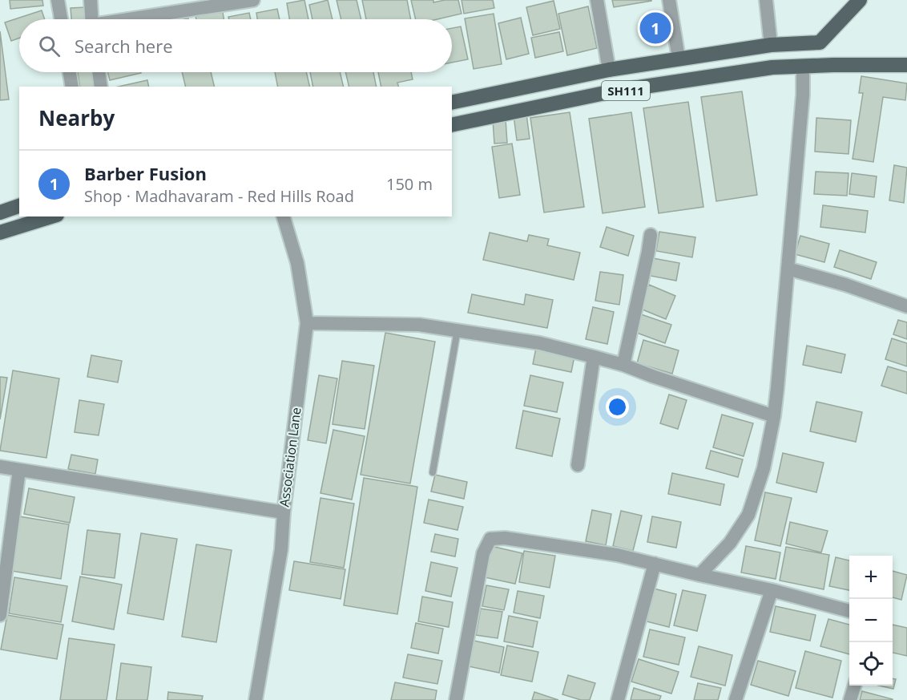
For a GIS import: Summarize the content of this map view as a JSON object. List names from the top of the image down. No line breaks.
{"streets":{"main road":["SH111"],"street":["Association Lane"]},"page":{"pins":"1","search":"Search here","heading":"Nearby","list":[{"mark":"1","name":"Barber Fusion","note":"Shop · Madhavaram - Red Hills Road","value":"150 m"}],"map_buttons":["+","−"]}}
